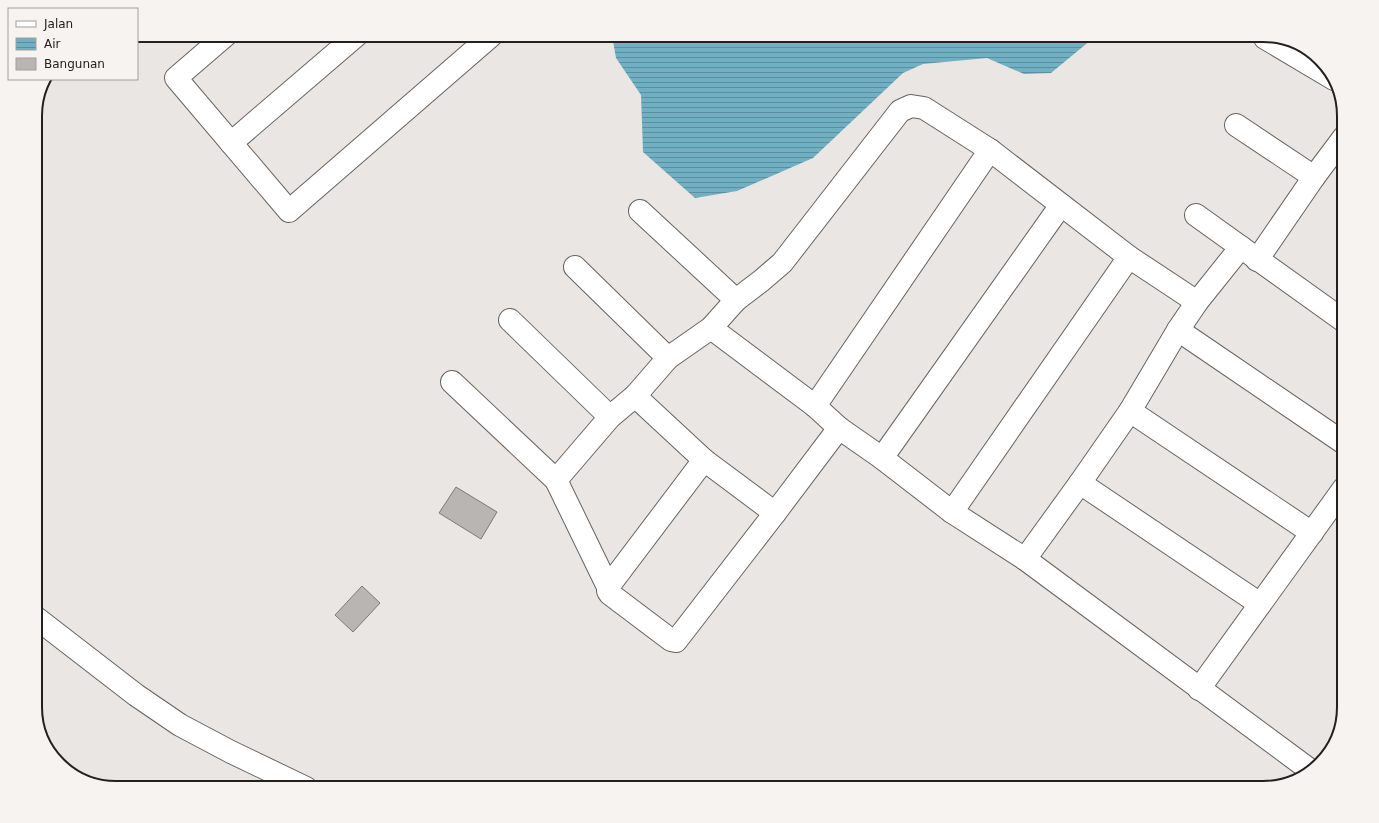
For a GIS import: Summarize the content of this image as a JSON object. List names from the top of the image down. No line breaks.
{"legend":["Jalan","Air","Bangunan"]}
